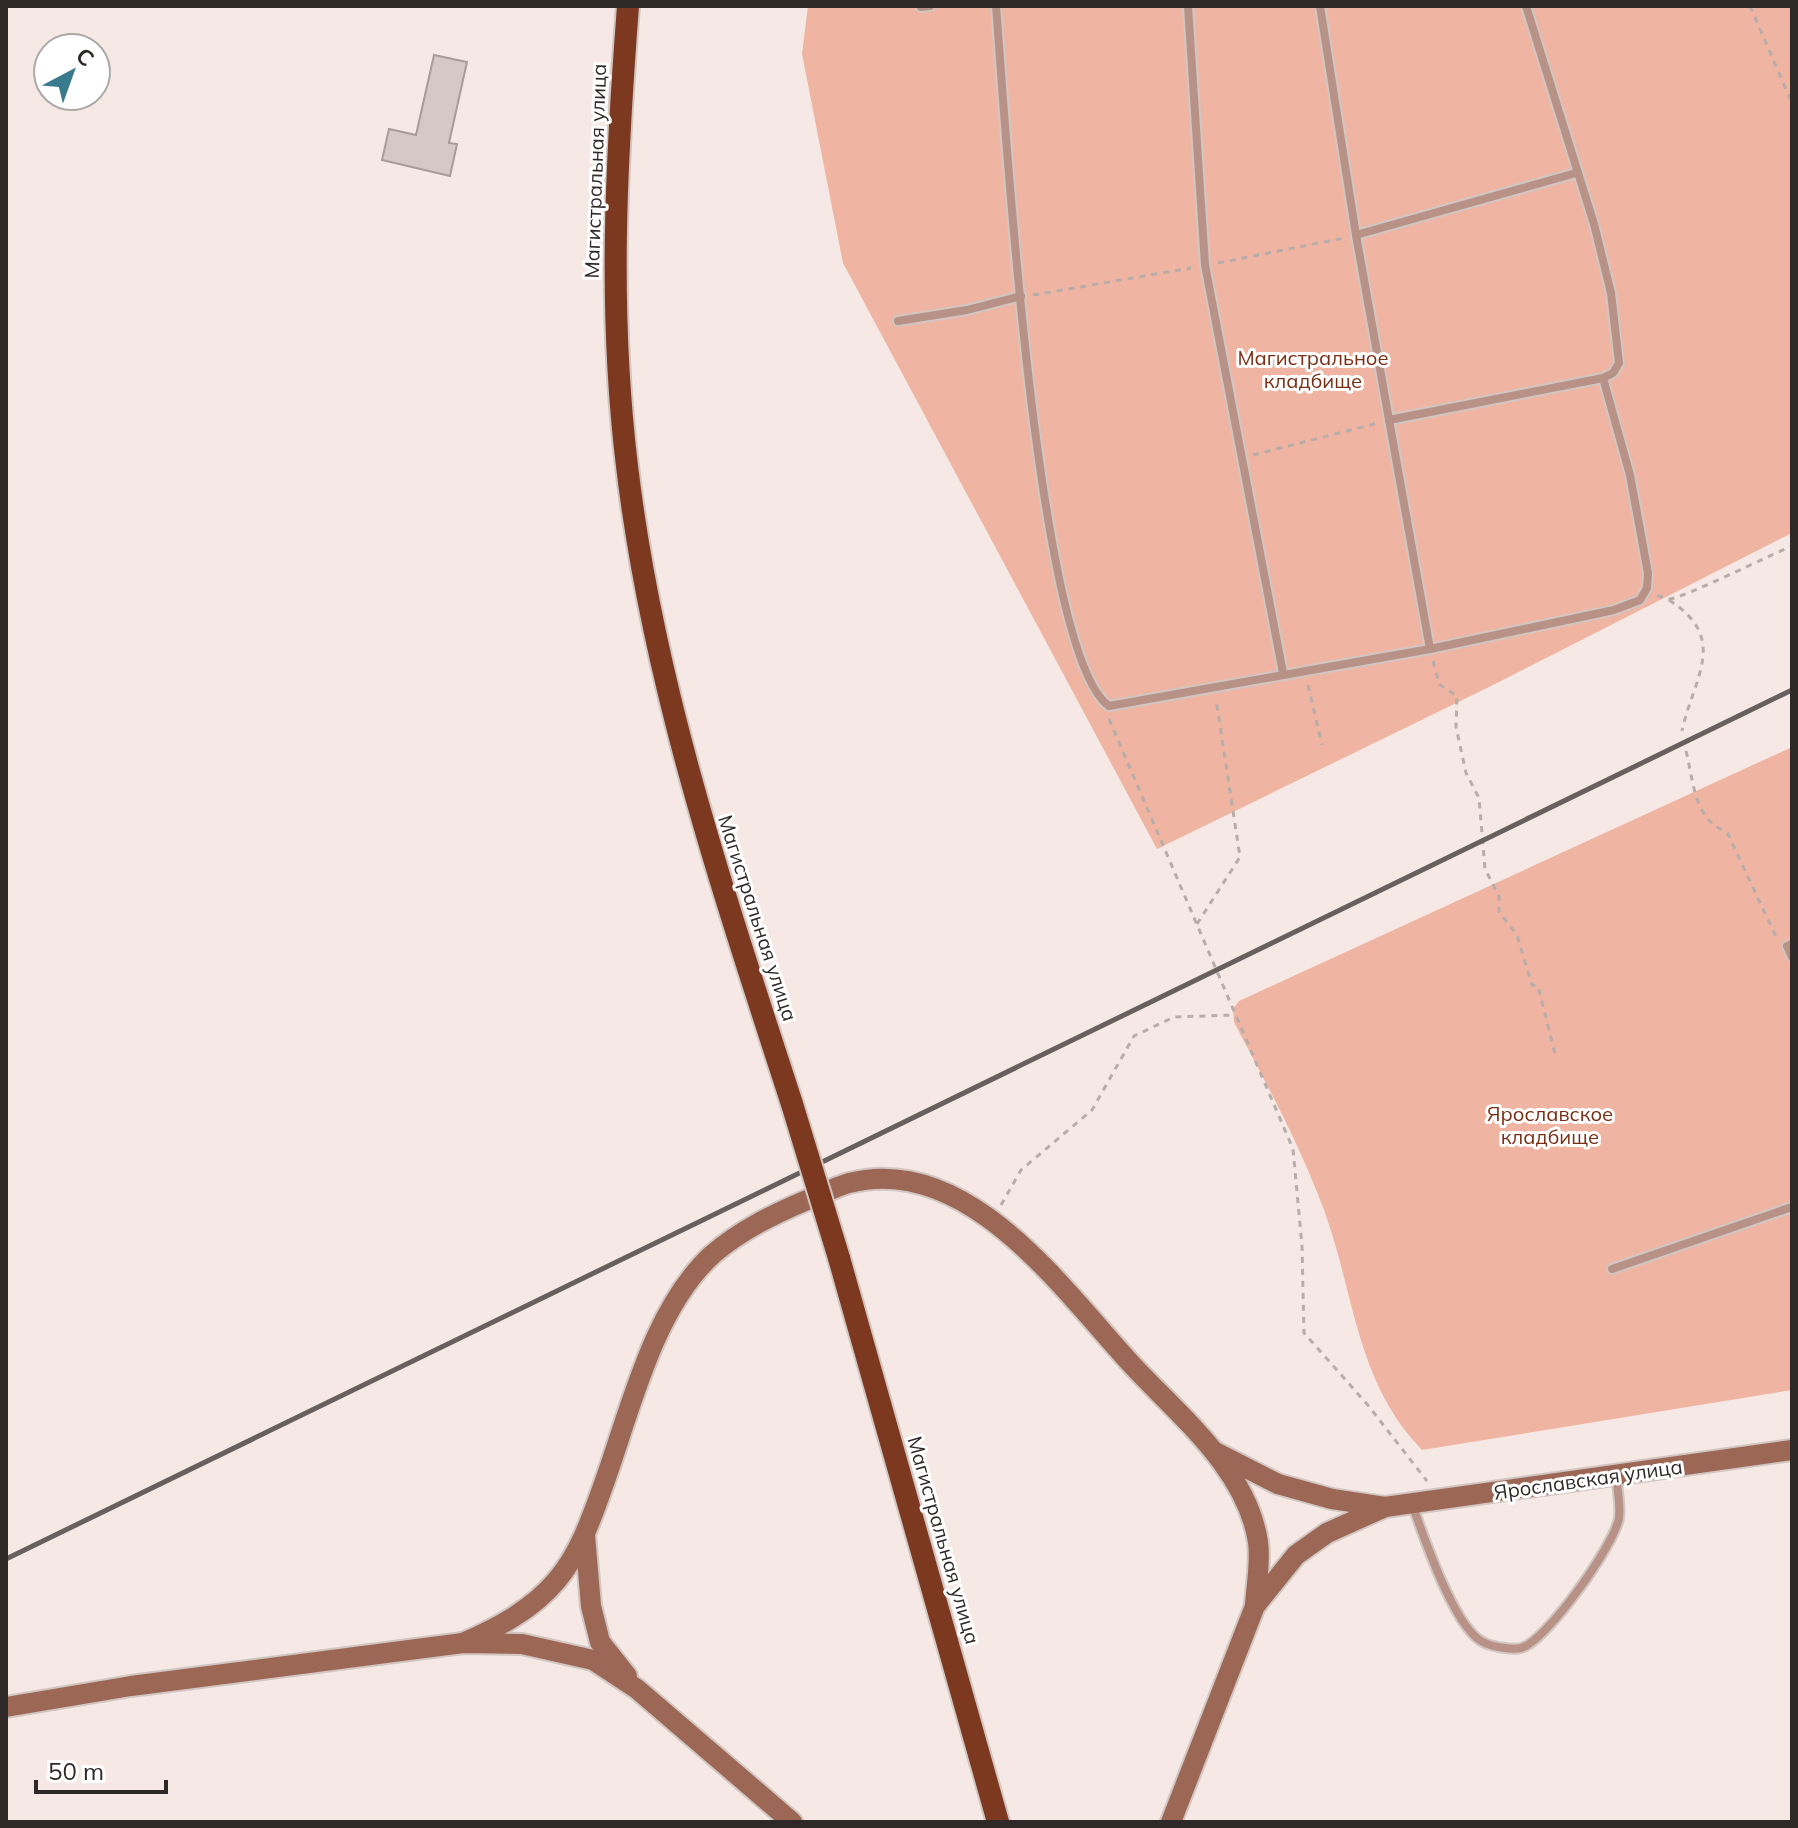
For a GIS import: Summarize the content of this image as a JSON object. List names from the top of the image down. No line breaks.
{"streets":{"highway":["Магистральная улица"],"main road":["Ярославская улица"]},"parks":["Магистральное кладбище","Ярославское кладбище"],"scale_bar":"50 m","north":"top right"}
